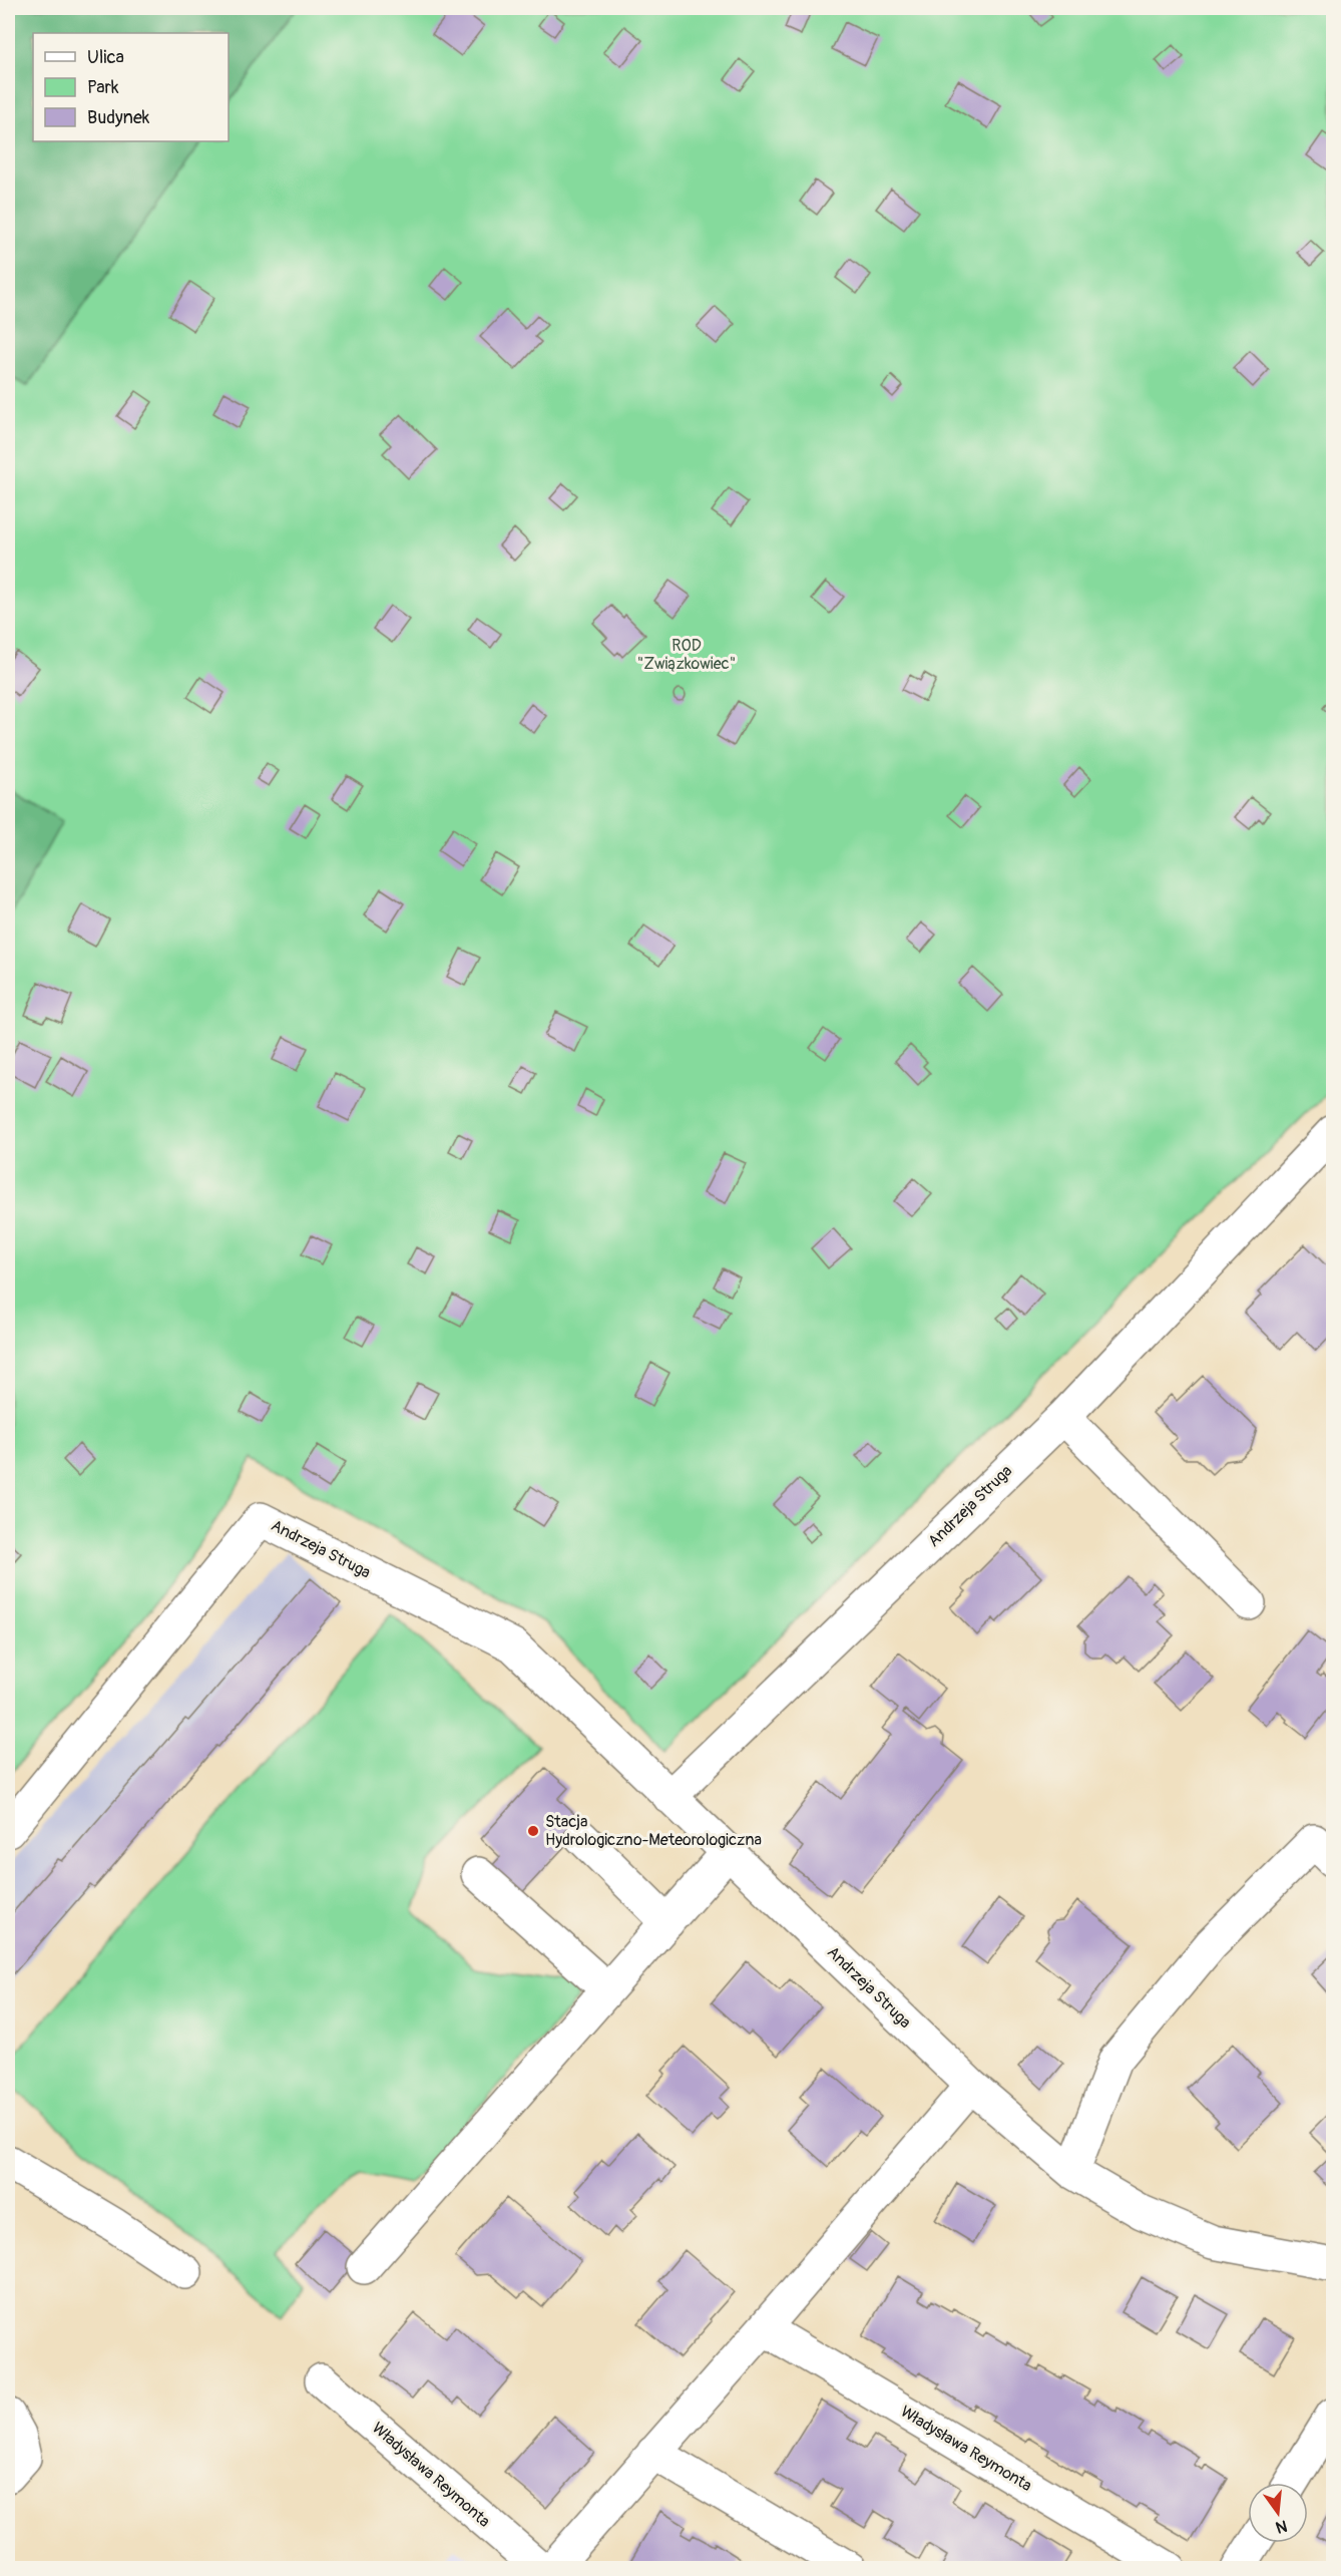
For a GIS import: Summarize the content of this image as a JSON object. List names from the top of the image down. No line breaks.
{"streets":{"street":["Andrzeja Struga","Władysława Reymonta"]},"parks":["ROD \"Związkowiec\""],"places":["Stacja Hydrologiczno-Meteorologiczna"],"legend":["Ulica","Park","Budynek"],"north":"bottom"}
